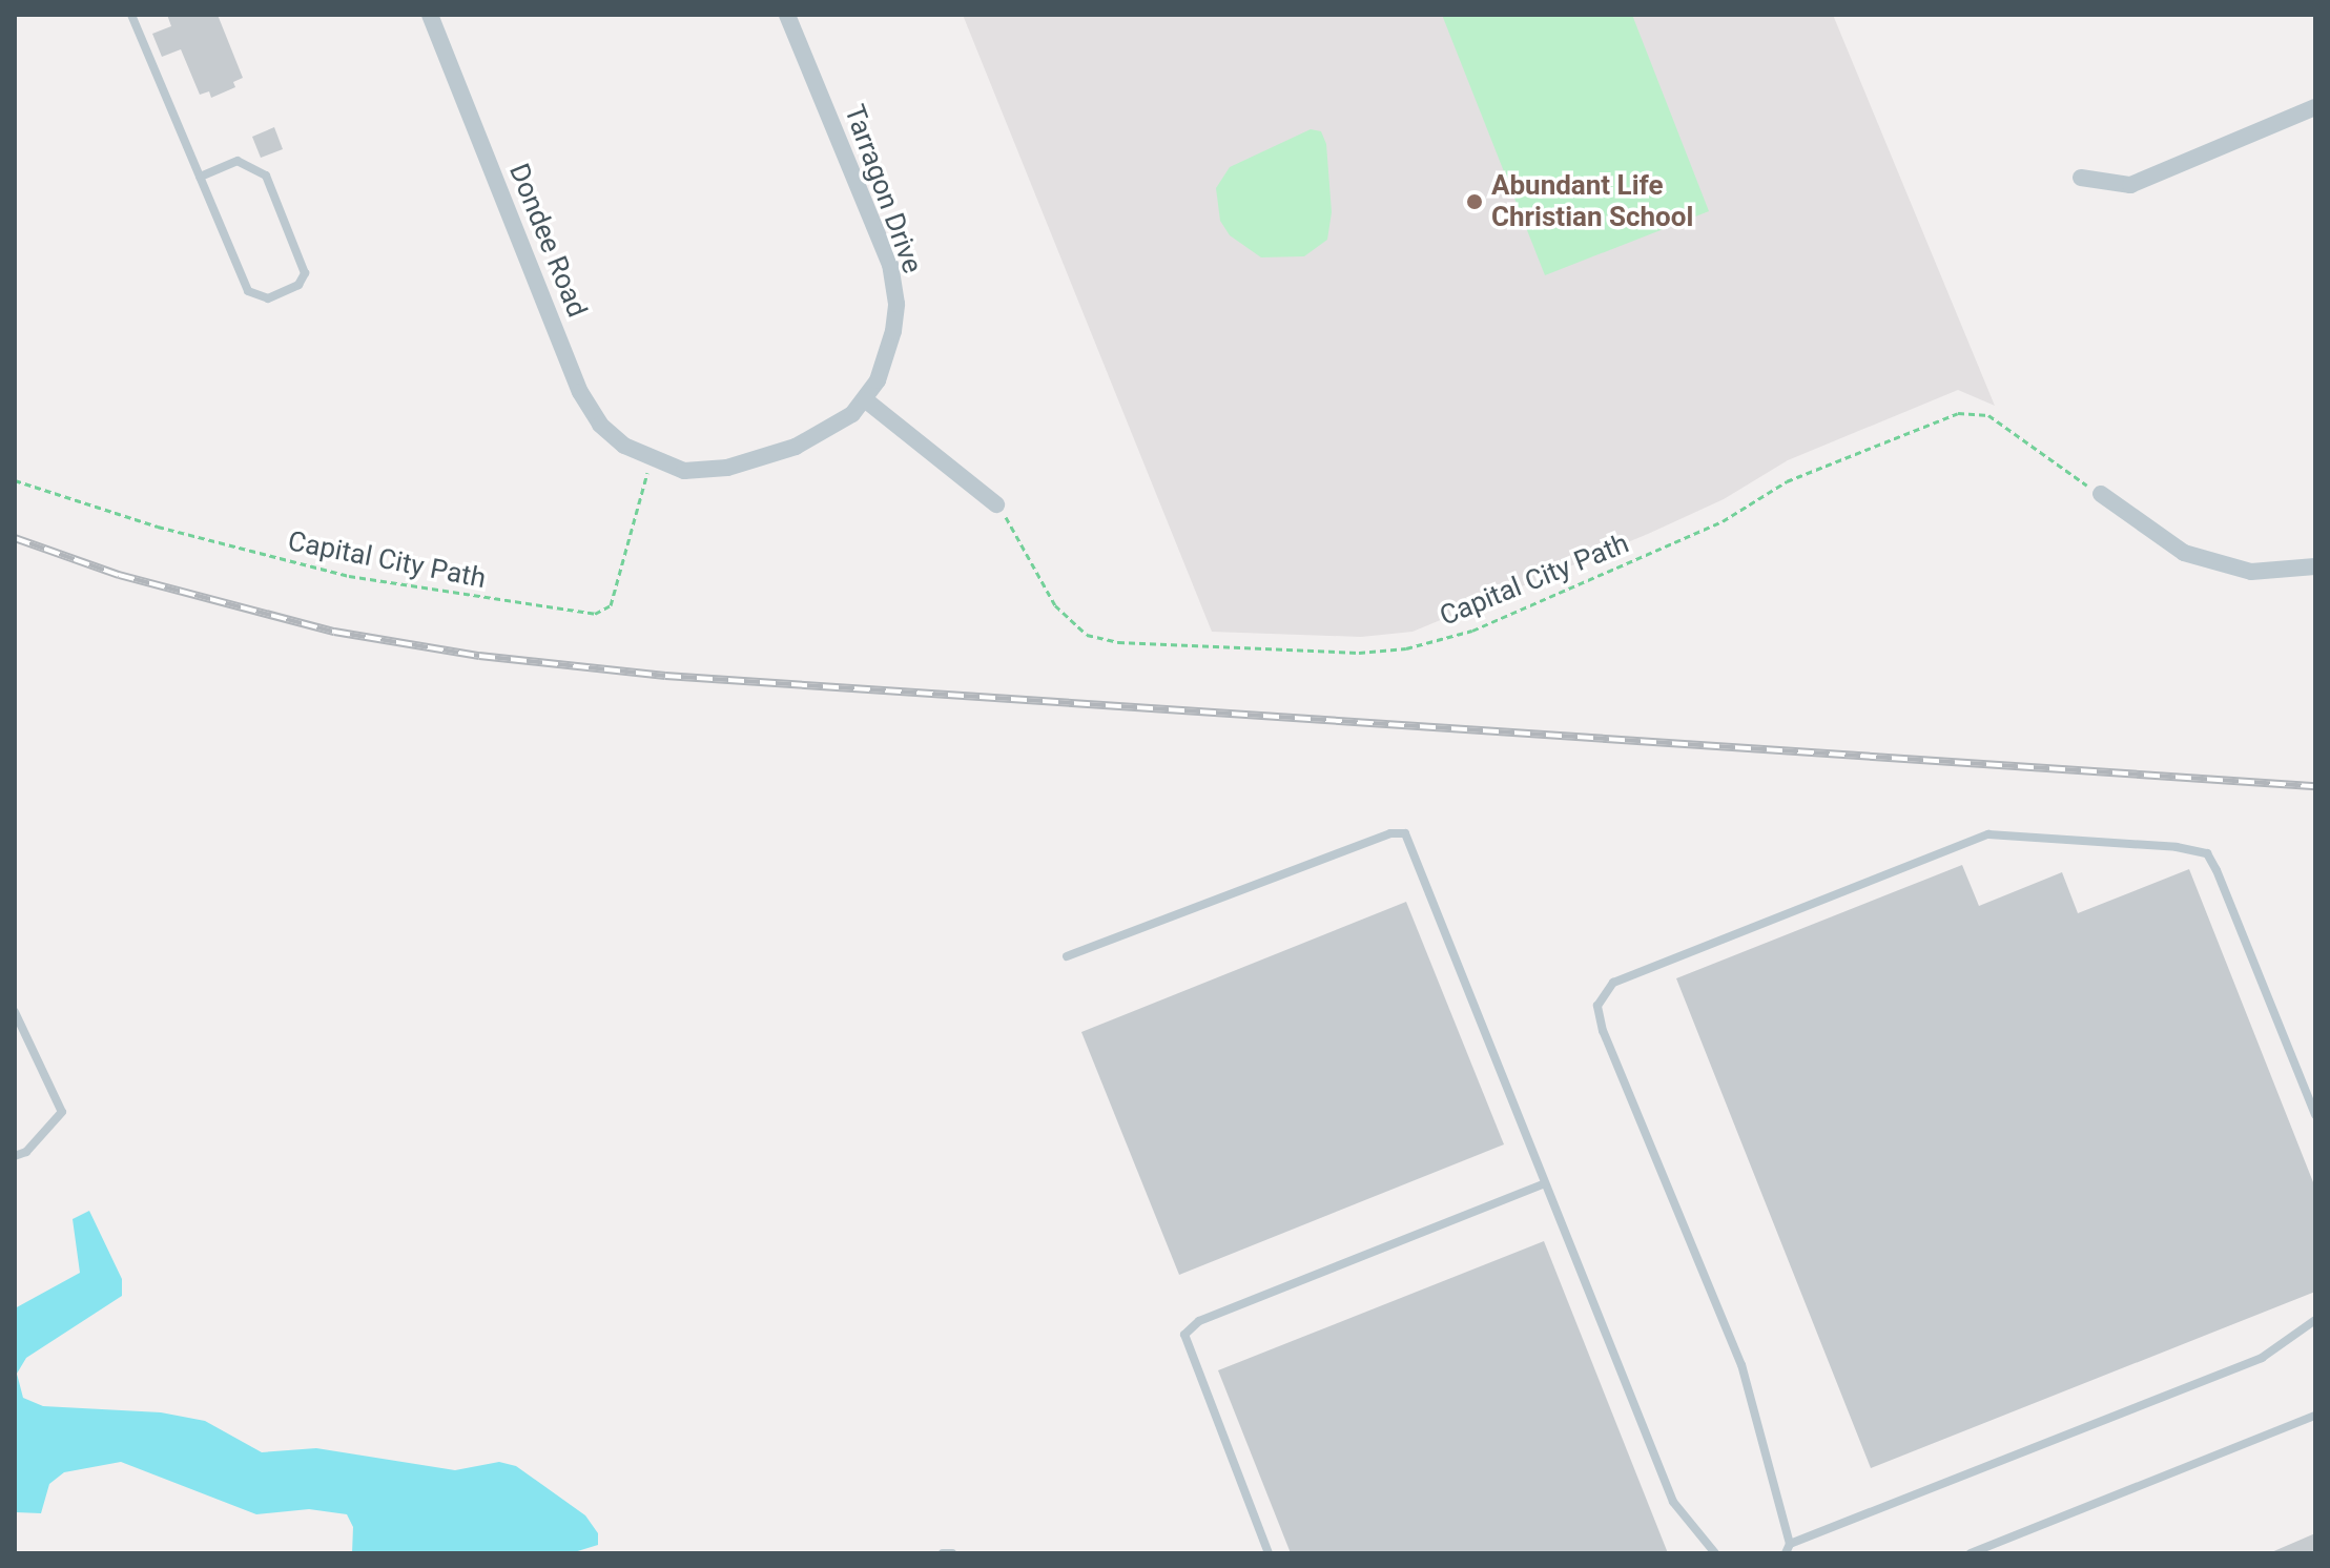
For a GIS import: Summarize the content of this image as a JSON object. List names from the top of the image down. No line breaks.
{"streets":{"street":["Tarragon Drive","Dondee Road"],"path":["Capital City Path"]},"crossings":[["Dondee Road","Capital City Path"]],"places":["Abundant Life Christian School"]}
